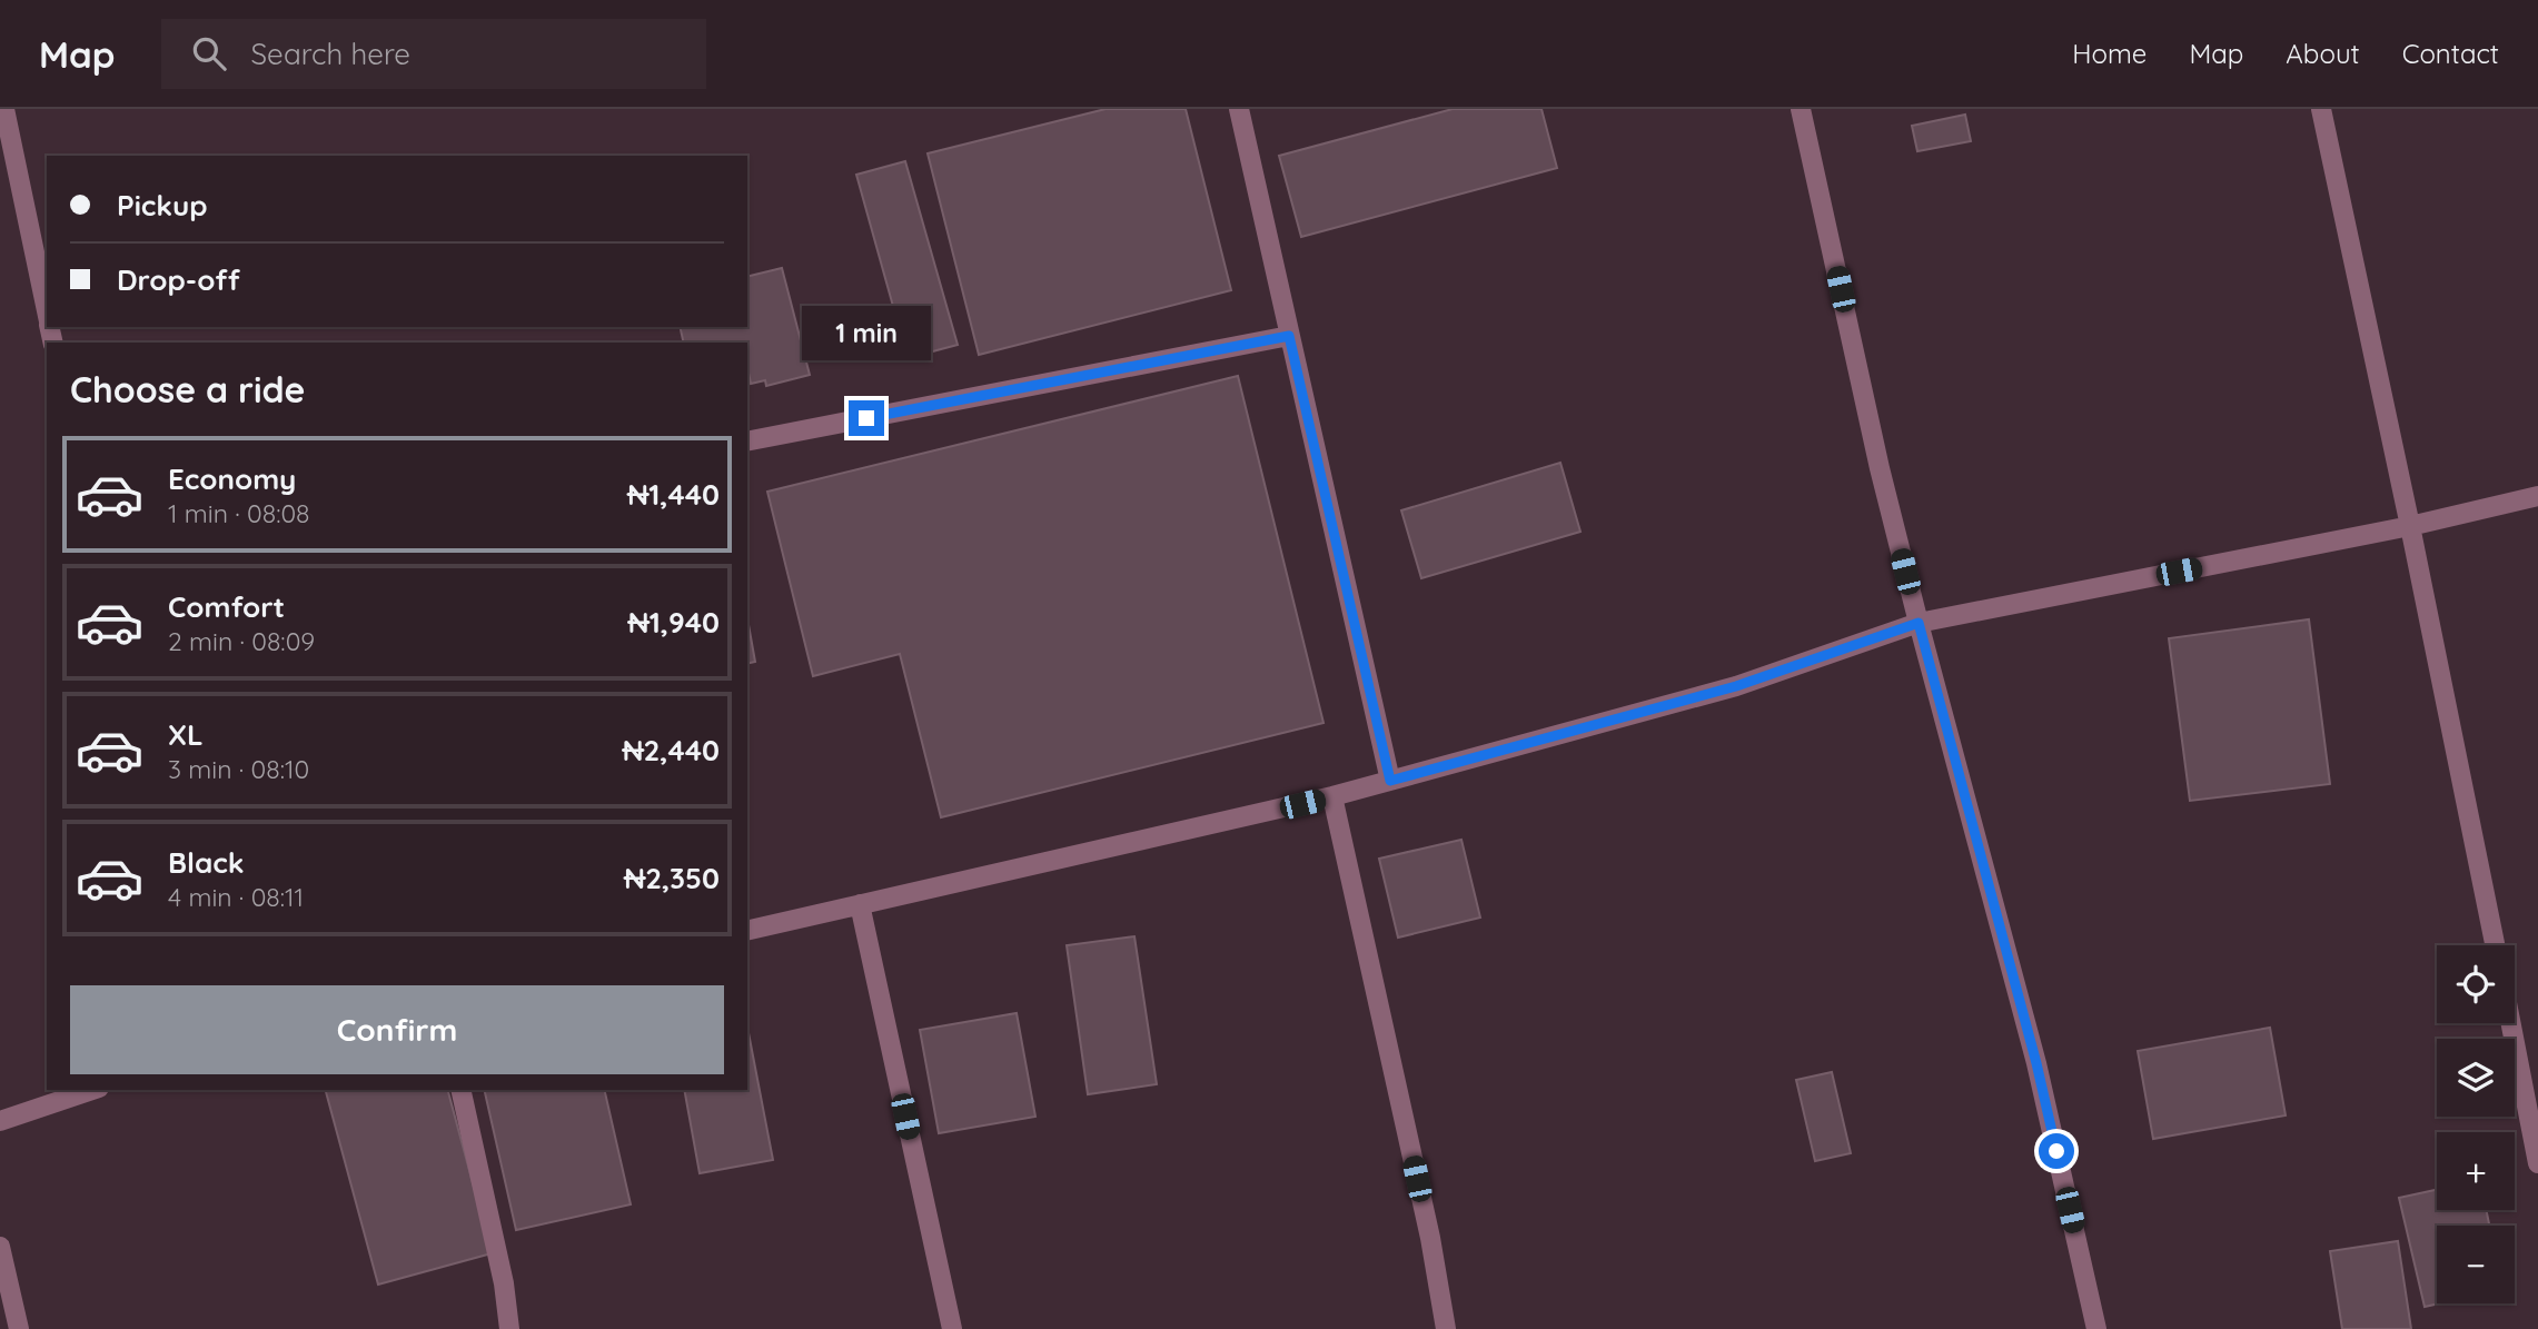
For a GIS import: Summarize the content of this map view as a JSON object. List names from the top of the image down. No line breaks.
{"page":{"header":"Map","search":"Search here","nav":["Home","Map","About","Contact"],"banner":["Pickup","Drop-off"],"bubble":"1 min","heading":"Choose a ride","list":[{"name":"Economy","note":"1 min · 08:08","value":"₦1,440"},{"name":"Comfort","note":"2 min · 08:09","value":"₦1,940"},{"name":"XL","note":"3 min · 08:10","value":"₦2,440"},{"name":"Black","note":"4 min · 08:11","value":"₦2,350"}],"map_buttons":["+","−"],"buttons":"Confirm"}}
